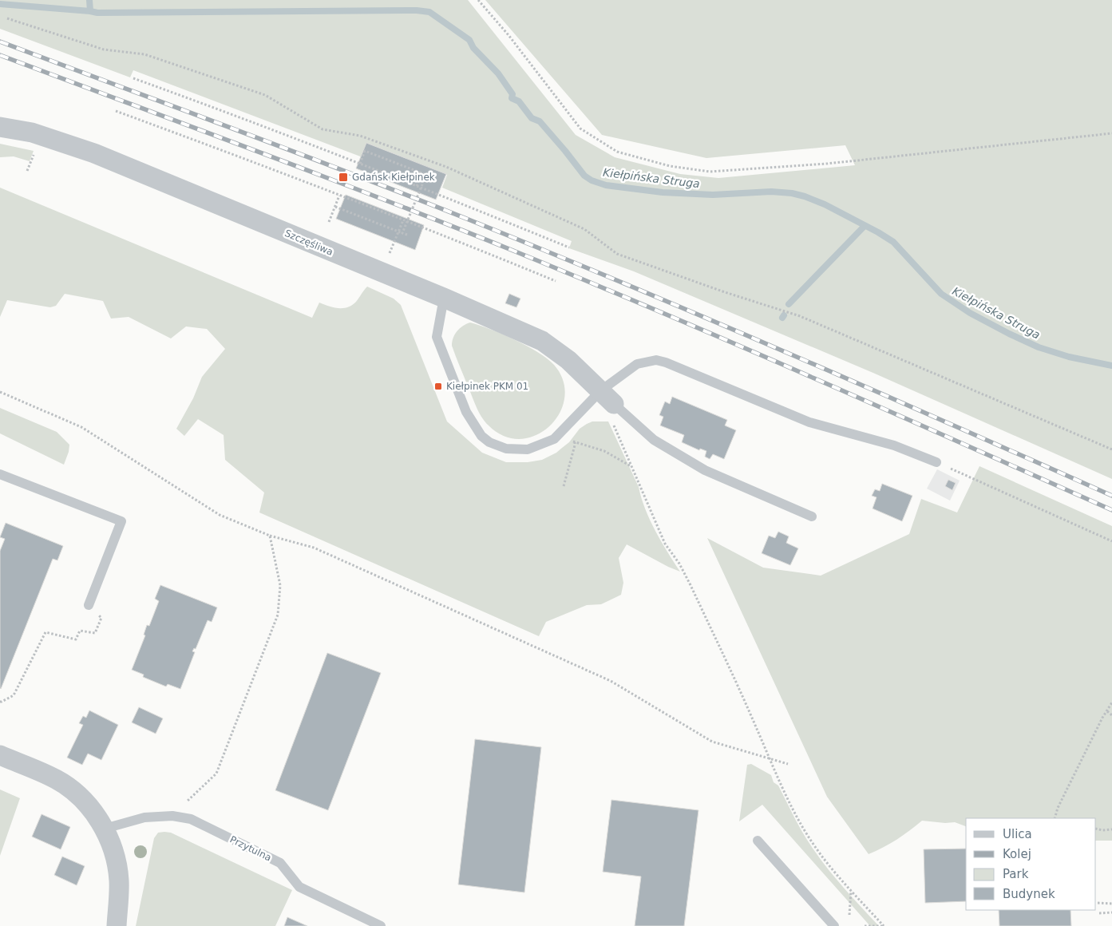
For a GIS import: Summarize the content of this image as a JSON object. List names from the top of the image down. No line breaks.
{"streets":{"street":["Szczęśliwa"],"lane":["Przytulna"]},"water":["Kiełpińska Struga"],"places":{"transit":["Gdańsk Kiełpinek","Kiełpinek PKM 01"]},"legend":["Ulica","Kolej","Park","Budynek"]}
